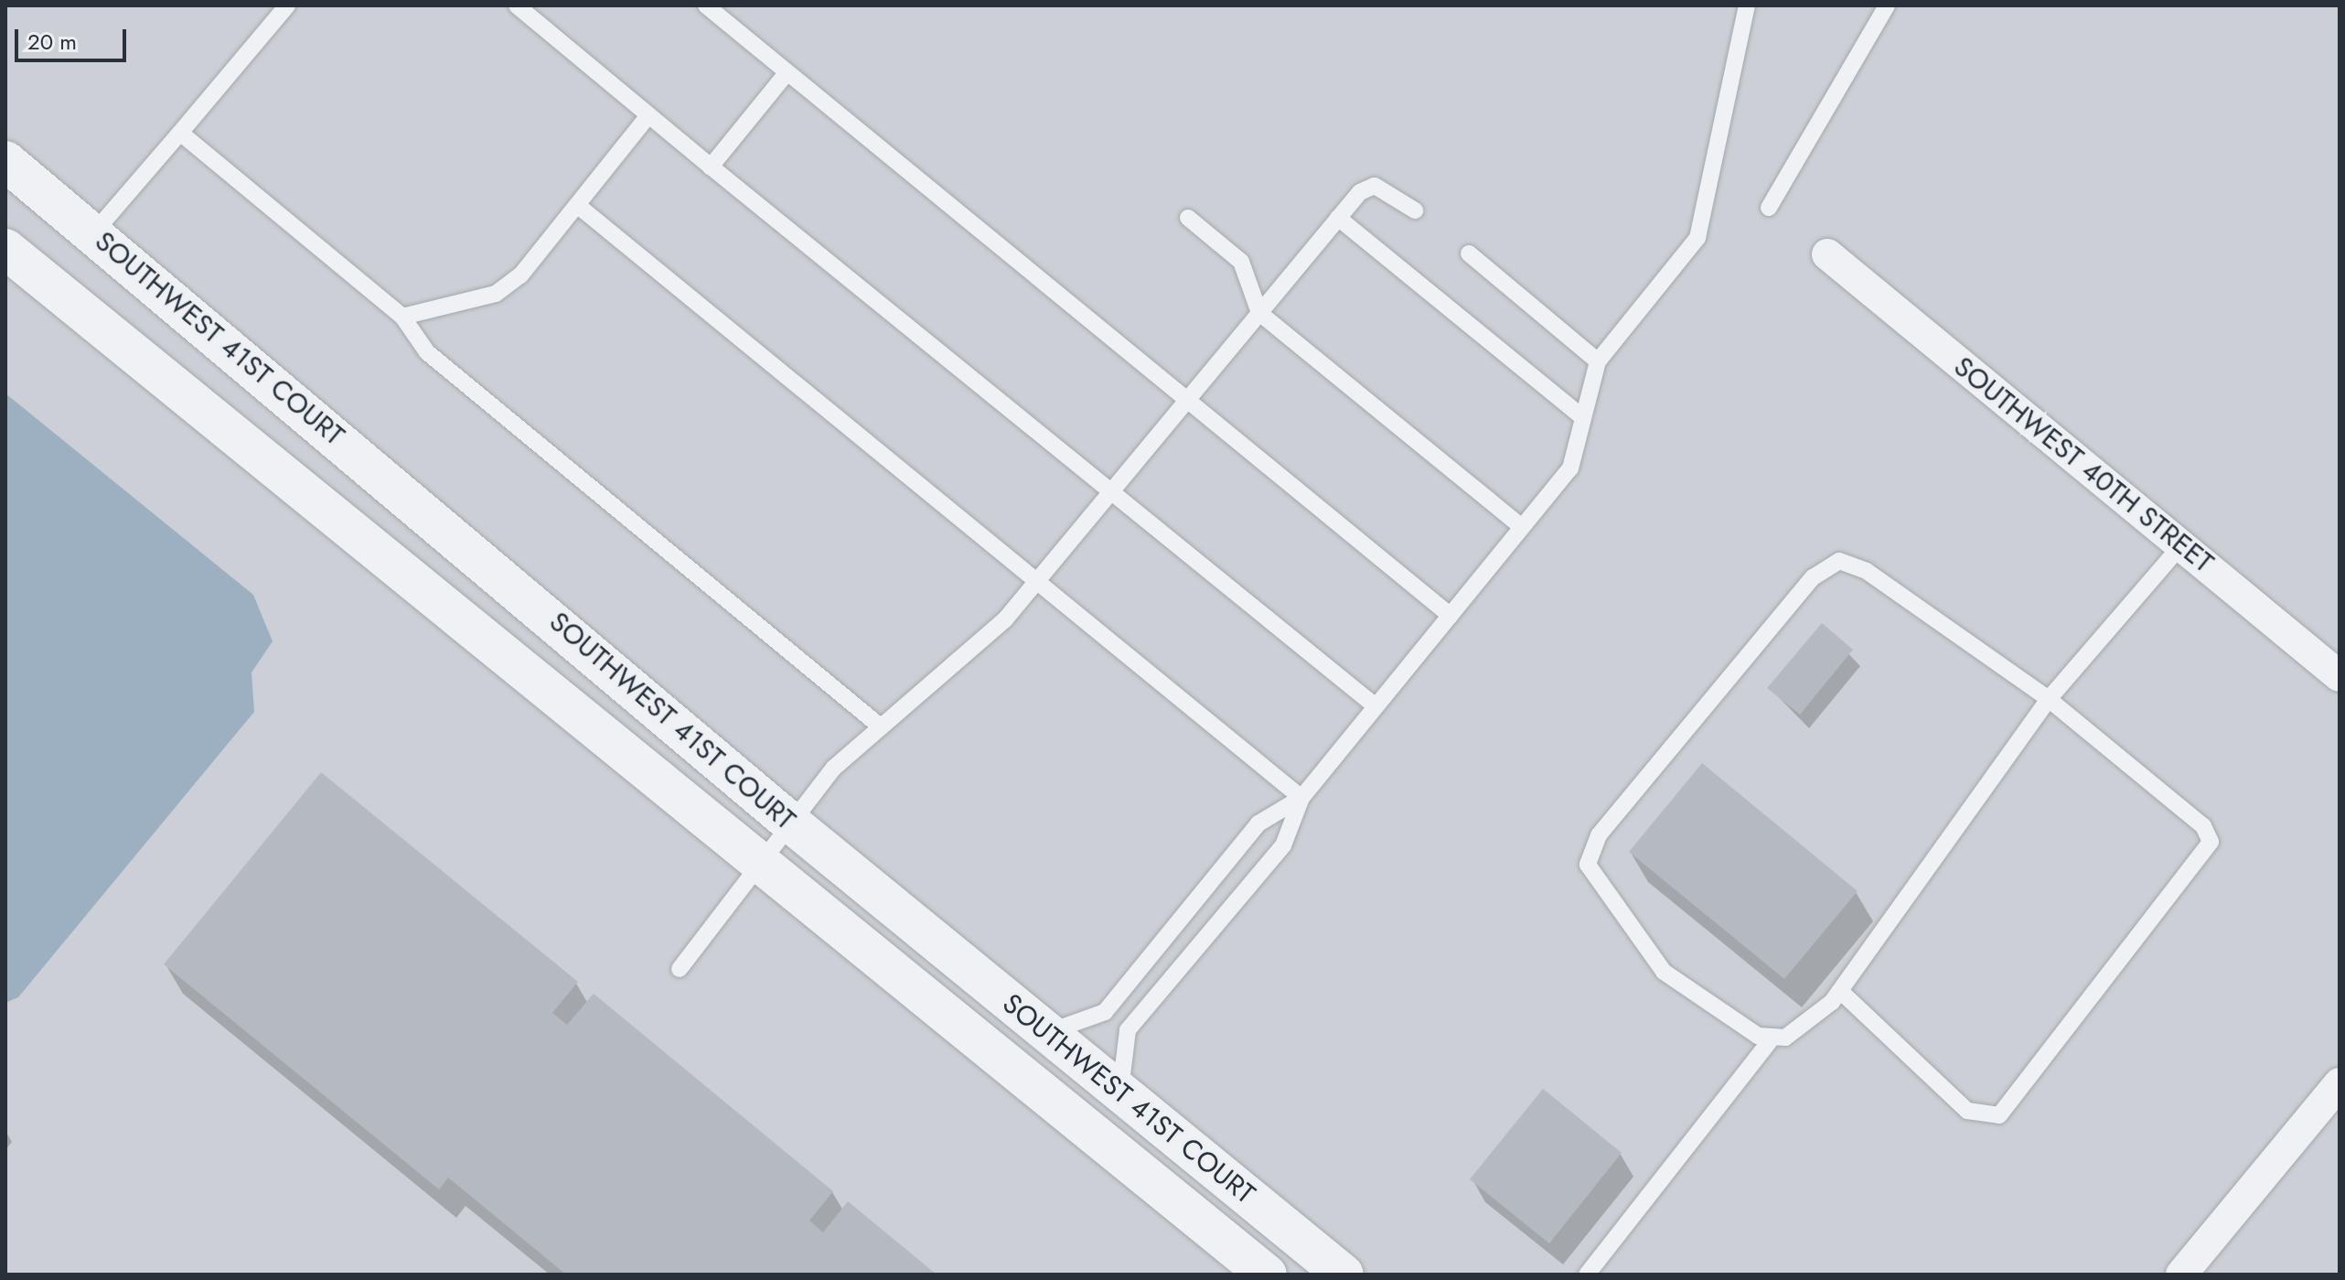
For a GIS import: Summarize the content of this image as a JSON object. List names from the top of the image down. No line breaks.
{"streets":{"street":["SOUTHWEST 41ST COURT","SOUTHWEST 40TH STREET"]},"scale_bar":"20 m"}
